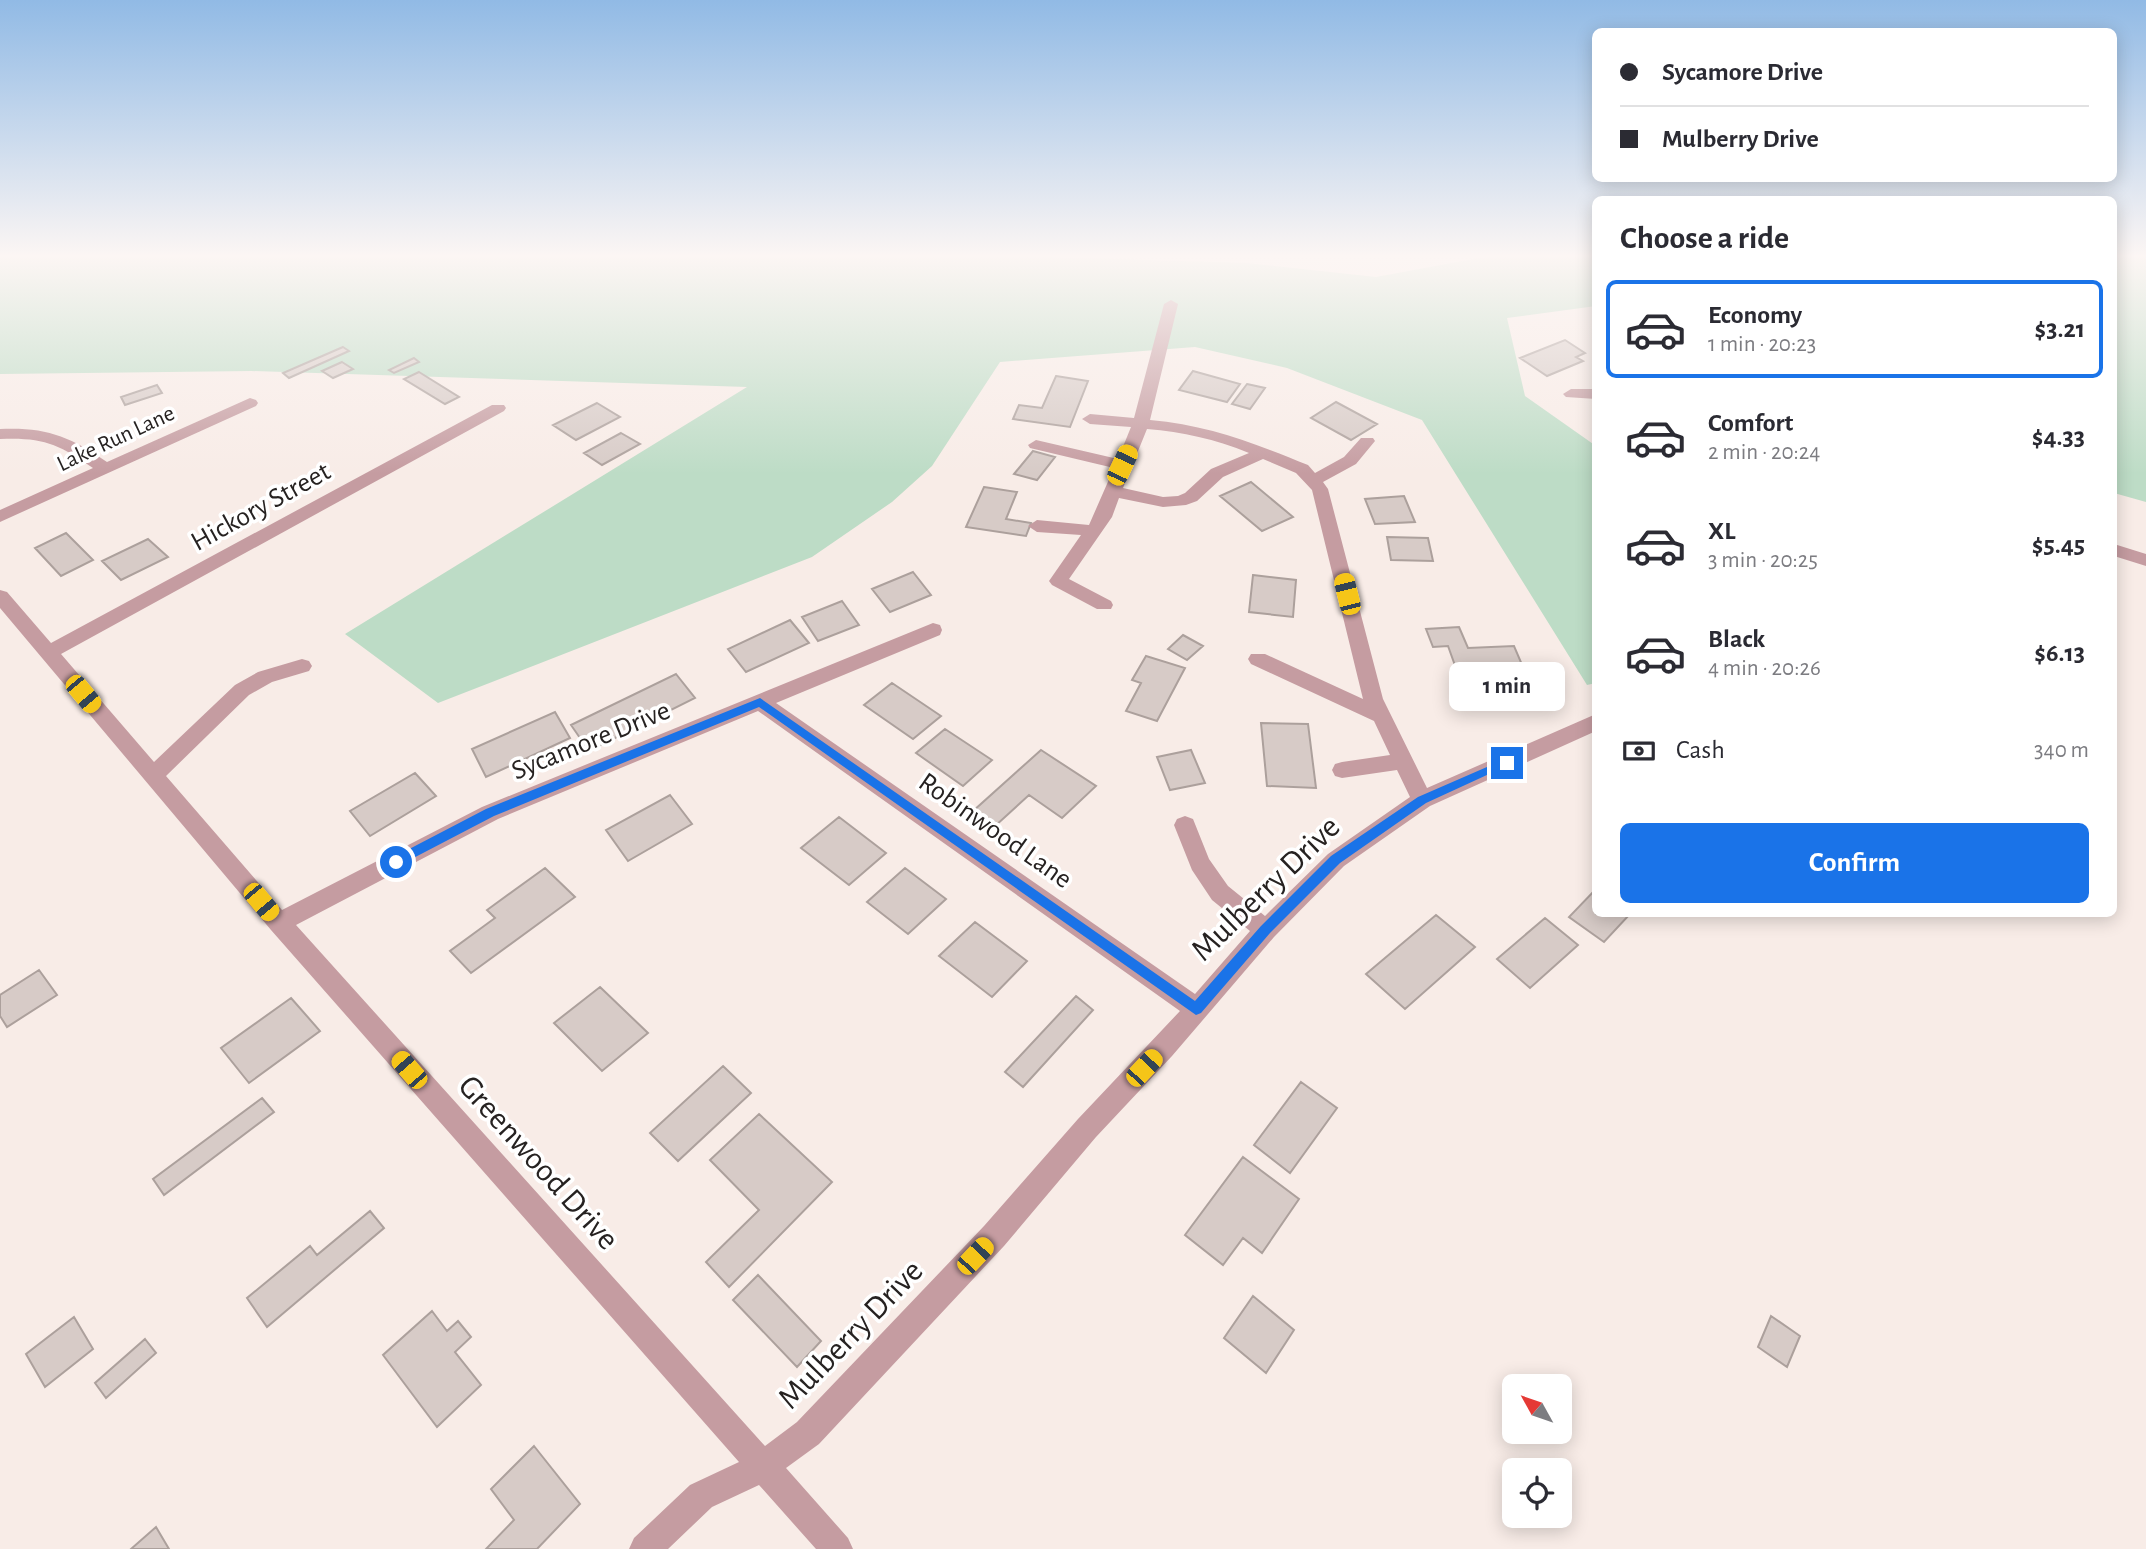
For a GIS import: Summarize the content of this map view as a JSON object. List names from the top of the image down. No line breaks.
{"streets":{"street":["Lake Run Lane","Hickory Street","Sycamore Drive","Robinwood Lane","Mulberry Drive","Greenwood Drive"]},"crossings":[["Hickory Street","Greenwood Drive"],["Sycamore Drive","Robinwood Lane"],["Sycamore Drive","Greenwood Drive"],["Robinwood Lane","Mulberry Drive"],["Mulberry Drive","Greenwood Drive"]],"north":"top left","page":{"banner":["Sycamore Drive","Mulberry Drive"],"heading":"Choose a ride","list":[{"name":"Economy","note":"1 min · 20:23","value":"$3.21"},{"name":"Comfort","note":"2 min · 20:24","value":"$4.33"},{"name":"XL","note":"3 min · 20:25","value":"$5.45"},{"name":"Black","note":"4 min · 20:26","value":"$6.13"}],"bubble":"1 min","pay":["Cash","340 m"],"buttons":"Confirm"}}
